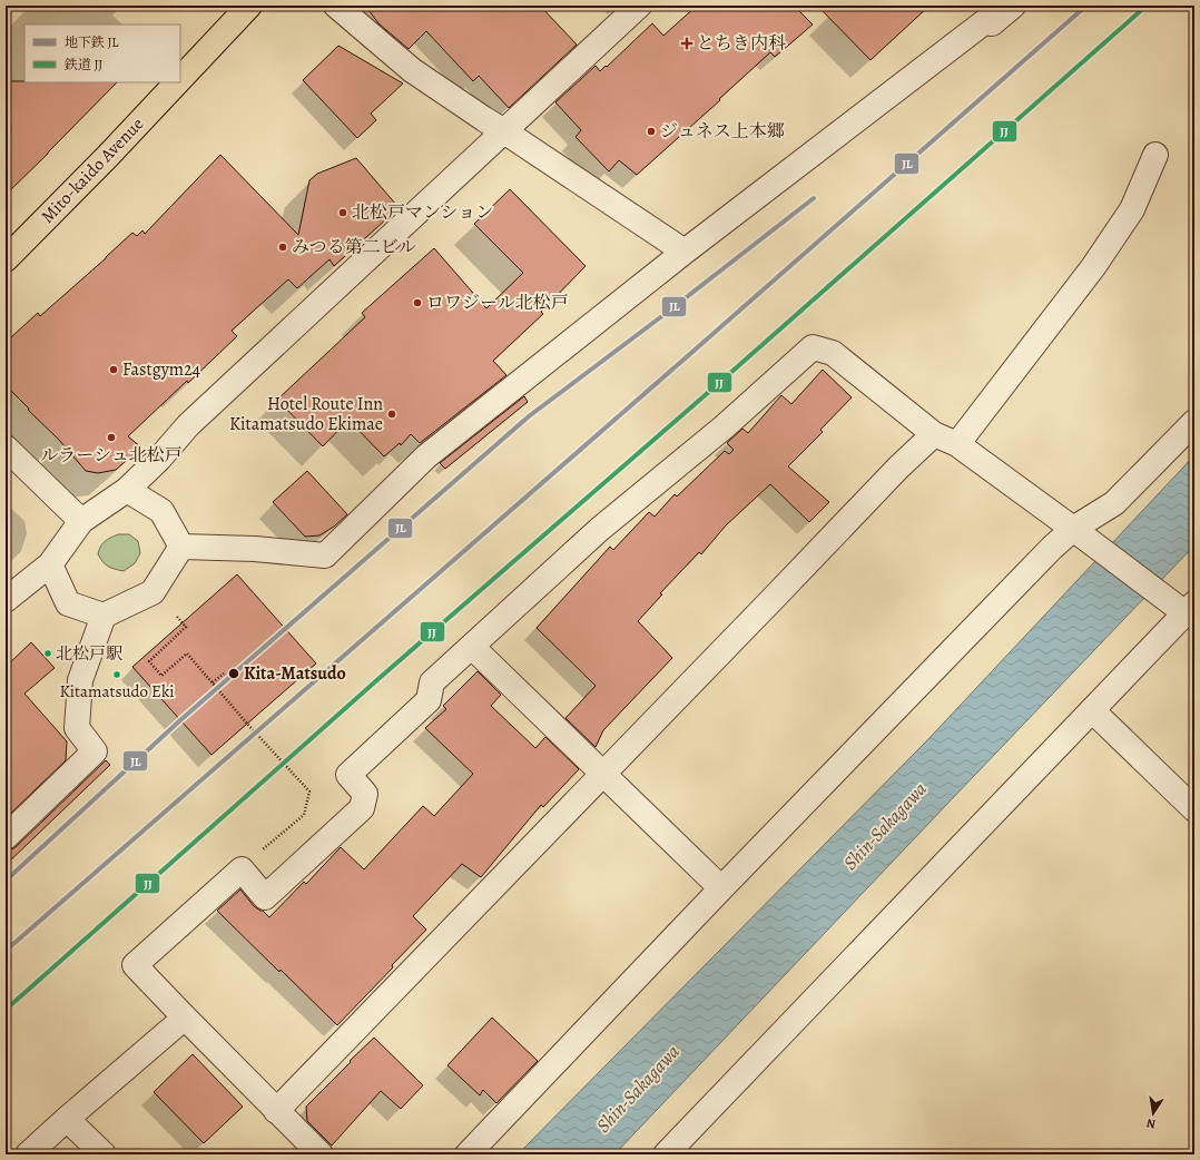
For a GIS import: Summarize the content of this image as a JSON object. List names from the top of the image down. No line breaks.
{"streets":{"highway":["Mito-kaido Avenue"]},"water":["Shin-Sakagawa"],"places":{"health":["とちき内科"],"other":["ジュネス上本郷","北松戸マンション","みつる第二ビル","ロワジール北松戸","Fastgym24","Hotel Route Inn Kitamatsudo Ekimae","ルラーシュ北松戸","北松戸駅","Kita-Matsudo","Kitamatsudo Eki"]},"lines":["metro line JL","rail line JJ"],"legend":["地下鉄 JL","鉄道 JJ"],"north":"bottom"}
